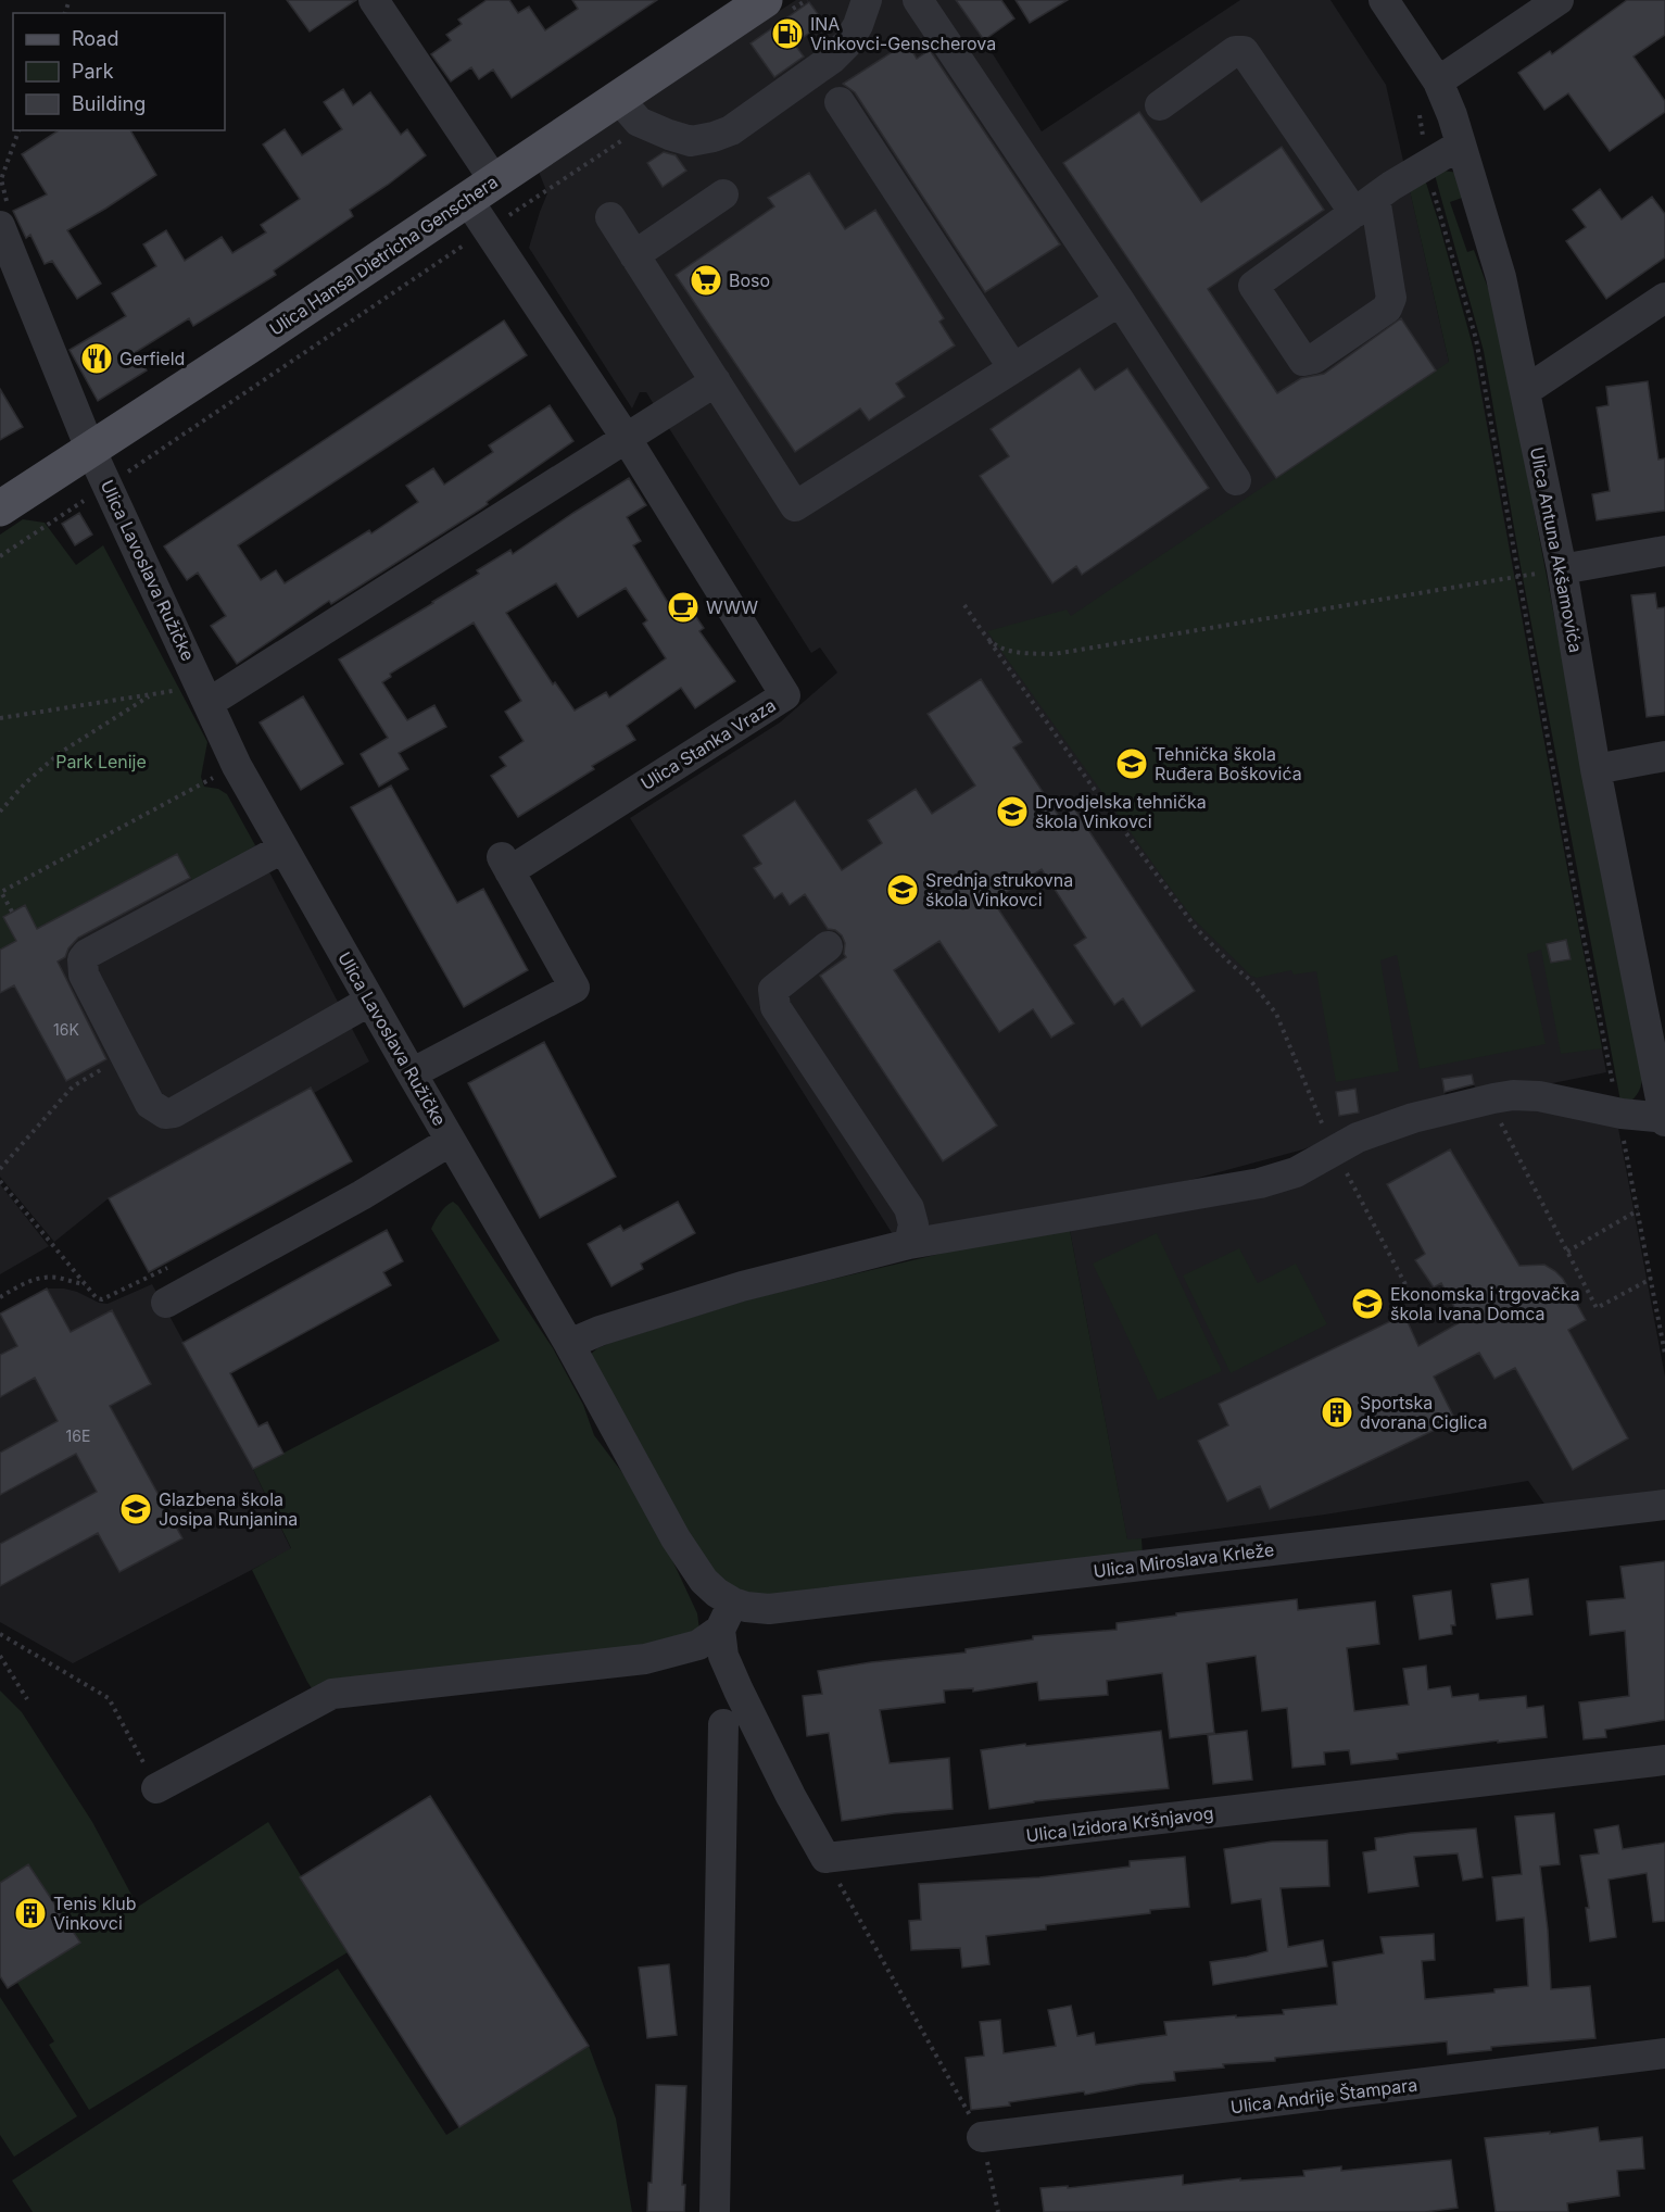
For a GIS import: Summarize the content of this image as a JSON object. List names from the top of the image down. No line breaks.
{"streets":{"main road":["Ulica Hansa Dietricha Genschera"],"street":["Ulica Antuna Akšamovića","Ulica Lavoslava Ružičke","Ulica Stanka Vraza","Ulica Miroslava Krleže","Ulica Izidora Kršnjavog","Ulica Andrije Štampara"]},"crossings":[["Ulica Hansa Dietricha Genschera","Ulica Lavoslava Ružičke"],["Ulica Hansa Dietricha Genschera","Ulica Stanka Vraza"],["Ulica Lavoslava Ružičke","Ulica Stanka Vraza"],["Ulica Lavoslava Ružičke","Ulica Miroslava Krleže"]],"parks":["Park Lenije"],"places":{"fuel station":["INA Vinkovci-Genscherova"],"supermarket":["Boso"],"restaurant":["Gerfield"],"cafe":["WWW"],"school or university":["Tehnička škola Ruđera Boškovića","Drvodjelska tehnička škola Vinkovci","Srednja strukovna škola Vinkovci","Ekonomska i trgovačka škola Ivana Domca","Glazbena škola Josipa Runjanina"],"building":["Sportska dvorana Ciglica","Tenis klub Vinkovci"]},"house_numbers":["16K","16E"],"legend":["Road","Park","Building"]}
